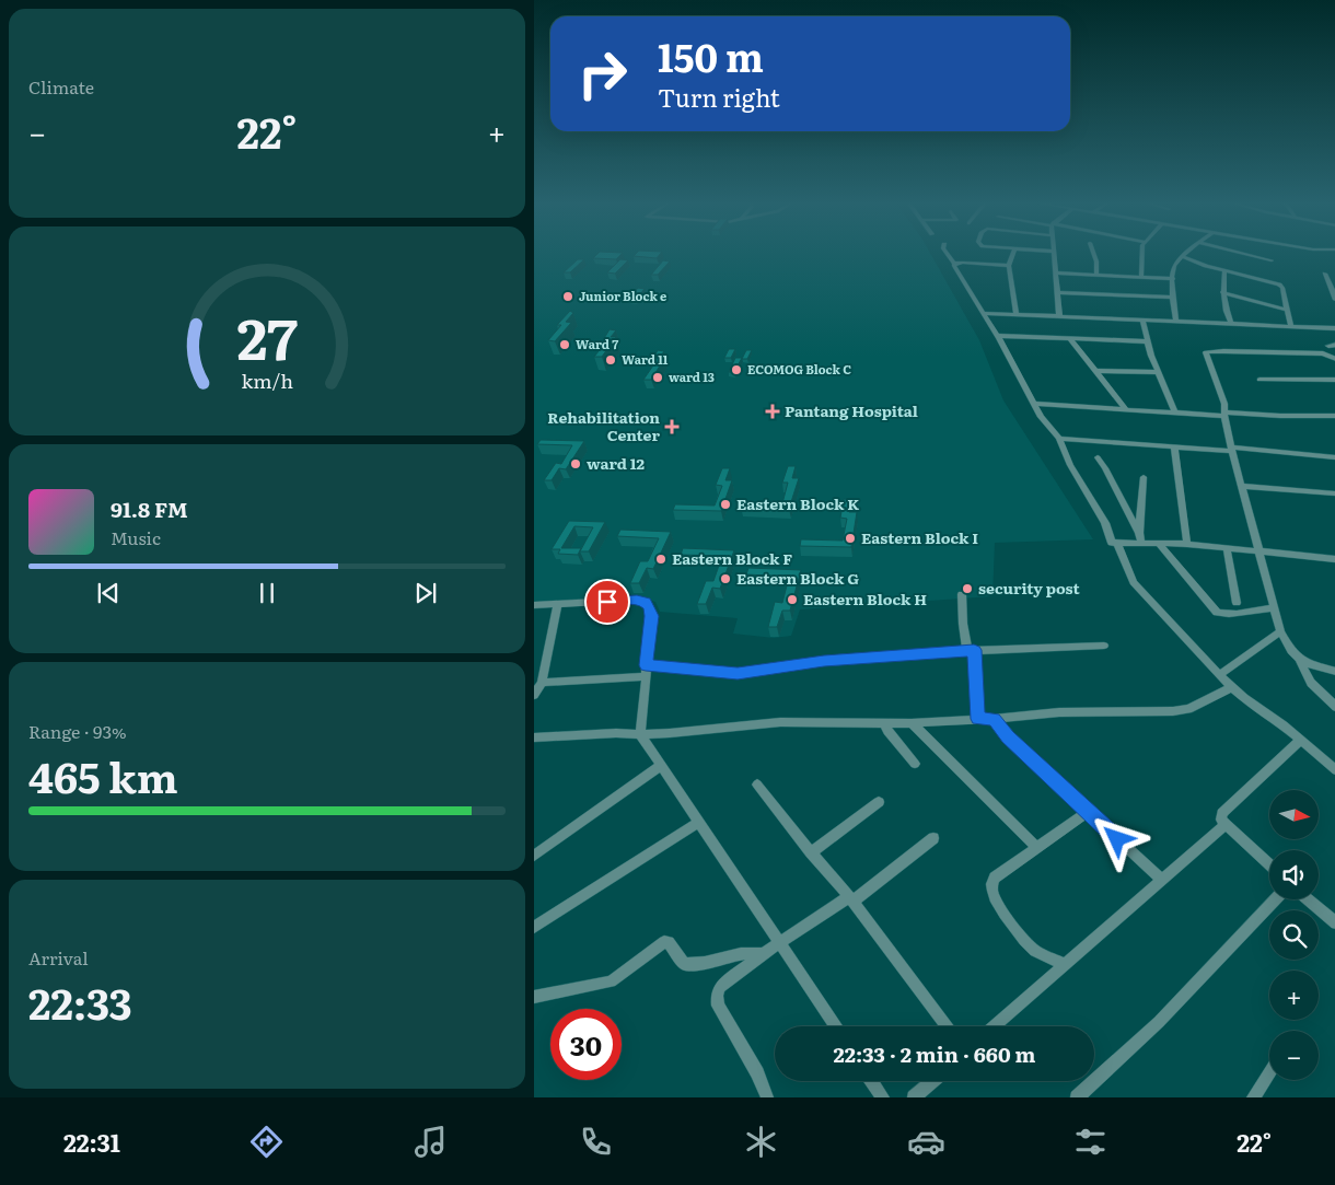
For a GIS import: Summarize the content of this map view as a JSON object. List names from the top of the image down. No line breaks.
{"places":{"other":["Junior Block e","Ward 7","Ward 11","ECOMOG Block C","ward 13","ward 12","Eastern Block K","Eastern Block I","Eastern Block F","Eastern Block G","security post","Eastern Block H"],"health":["Pantang Hospital","Rehabilitation Center"]},"north":"right","page":{"tile":["Climate",["Range · 93%","465 km"],["Arrival","22:33"]],"turn":["150 m","Turn right"],"heat":["−","22°","+"],"song":["91.8 FM","Music"],"map_buttons":["+","−"],"limit":"30","trip":"22:33 · 2 min · 660 m","tabs":["22:31","22°"],"gauge":["27","km/h"]}}
